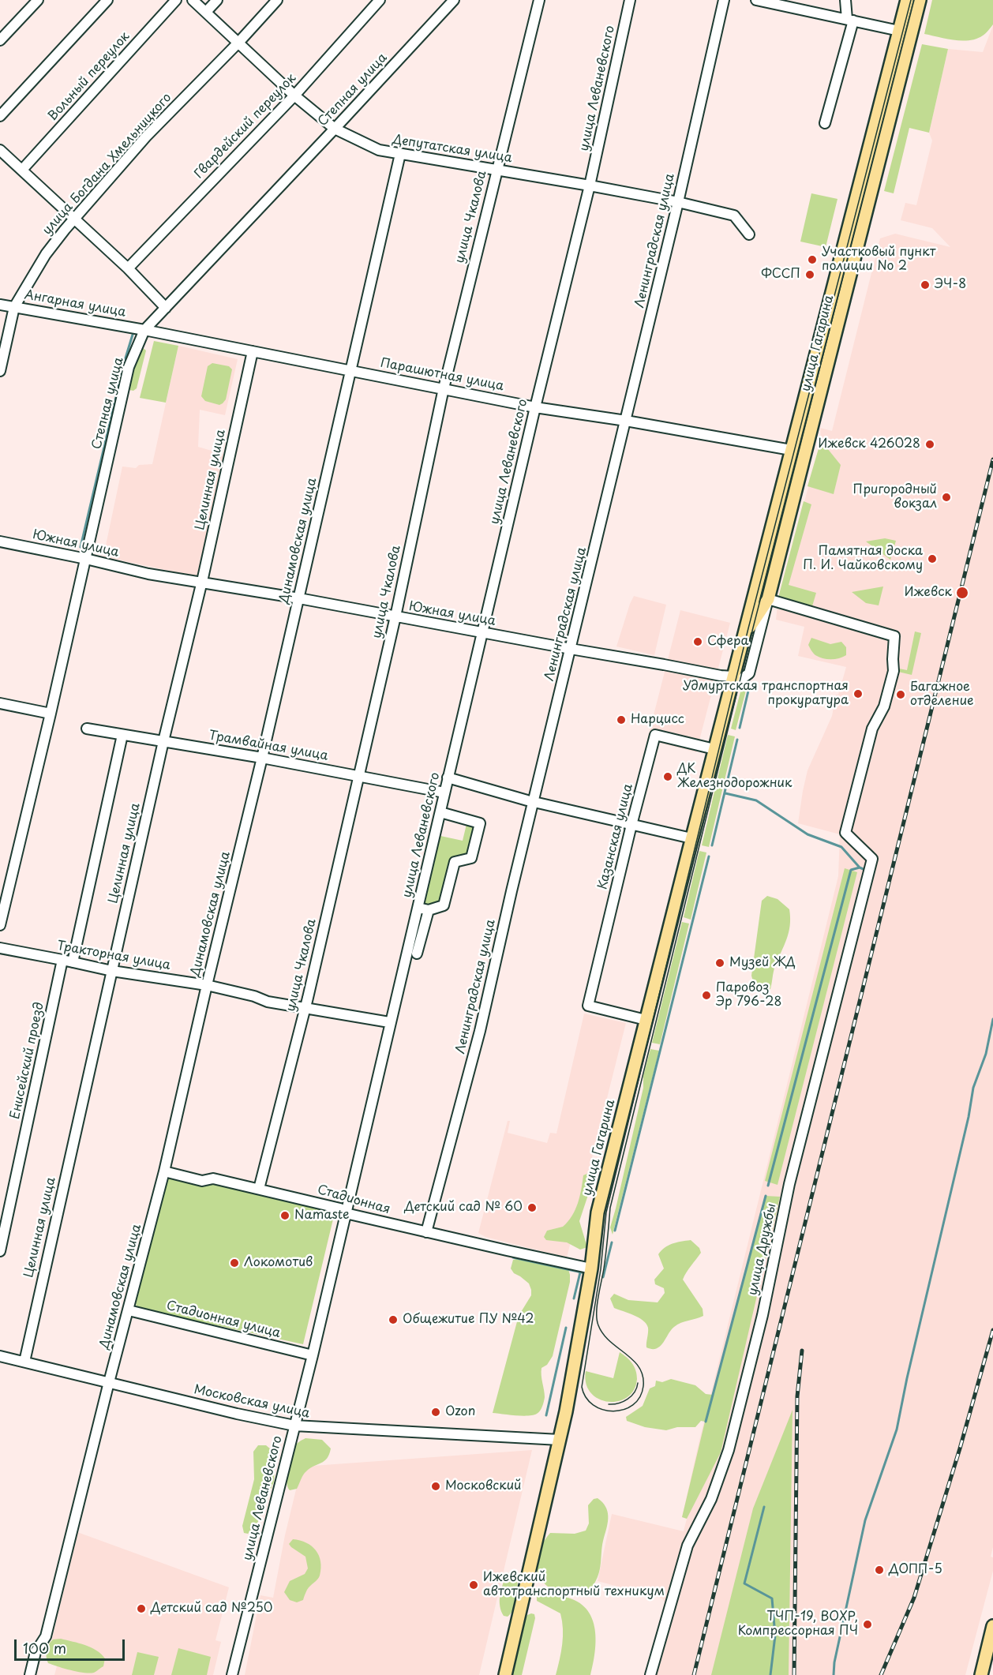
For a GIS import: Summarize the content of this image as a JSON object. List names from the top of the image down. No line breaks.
{"streets":{"main road":["улица Гагарина"],"street":["Вольный переулок","улица Леваневского","Степная улица","Гвардейский переулок","Депутатская улица","улица Богдана Хмельницкого","улица Чкалова","Ленинградская улица","Ангарная улица","Парашютная улица","Целинная улица","Динамовская улица","Южная улица","Трамвайная улица","Казанская улица","Тракторная улица","Енисейский проезд","Стадионная","улица Дружбы","Стадионная улица","Московская улица"]},"crossings":[["улица Леваневского","Депутатская улица"],["улица Леваневского","Парашютная улица"],["улица Леваневского","Южная улица"],["улица Леваневского","Трамвайная улица"],["улица Леваневского","Тракторная улица"],["улица Леваневского","Стадионная"],["улица Леваневского","Стадионная улица"],["улица Леваневского","Московская улица"],["Степная улица","Депутатская улица"],["Степная улица","Ангарная улица"],["Степная улица","Парашютная улица"],["Степная улица","Южная улица"],["Гвардейский переулок","Депутатская улица"],["Депутатская улица","улица Богдана Хмельницкого"],["Депутатская улица","улица Чкалова"],["Депутатская улица","Ленинградская улица"],["Депутатская улица","Динамовская улица"],["улица Богдана Хмельницкого","Ангарная улица"],["улица Чкалова","Парашютная улица"],["улица Чкалова","Южная улица"],["улица Чкалова","Трамвайная улица"],["улица Чкалова","Тракторная улица"],["улица Чкалова","Стадионная"],["Ленинградская улица","Парашютная улица"],["Ленинградская улица","Южная улица"],["Ленинградская улица","Стадионная"],["Ангарная улица","Парашютная улица"],["улица Гагарина","Парашютная улица"],["улица Гагарина","Южная улица"],["улица Гагарина","Казанская улица"],["улица Гагарина","Стадионная"],["улица Гагарина","улица Дружбы"],["улица Гагарина","Московская улица"],["Парашютная улица","Целинная улица"],["Парашютная улица","Динамовская улица"],["Целинная улица","Южная улица"],["Целинная улица","Трамвайная улица"],["Целинная улица","Тракторная улица"],["Целинная улица","Московская улица"],["Динамовская улица","Южная улица"],["Динамовская улица","Трамвайная улица"],["Динамовская улица","Тракторная улица"],["Динамовская улица","Стадионная"],["Динамовская улица","Стадионная улица"],["Динамовская улица","Московская улица"],["Тракторная улица","Енисейский проезд"]],"places":["Участковый пункт полиции No 2","ФССП","ЭЧ-8","Ижевск 426028","Пригородный вокзал","Памятная доска П. И. Чайковскому","Ижевск","Сфера","Удмуртская транспортная прокуратура","Багажное отделение","Нарцисс","ДК Железнодорожник","Музей ЖД","Паровоз Эр 796-28","Детский сад № 60","Namaste","Локомотив","Общежитие ПУ №42","Ozon","Московский","ДОПП-5","Ижевский автотранспортный техникум","Детский сад №250","ТЧП-19, ВОХР, Компрессорная ПЧ"],"scale_bar":"100 m"}
